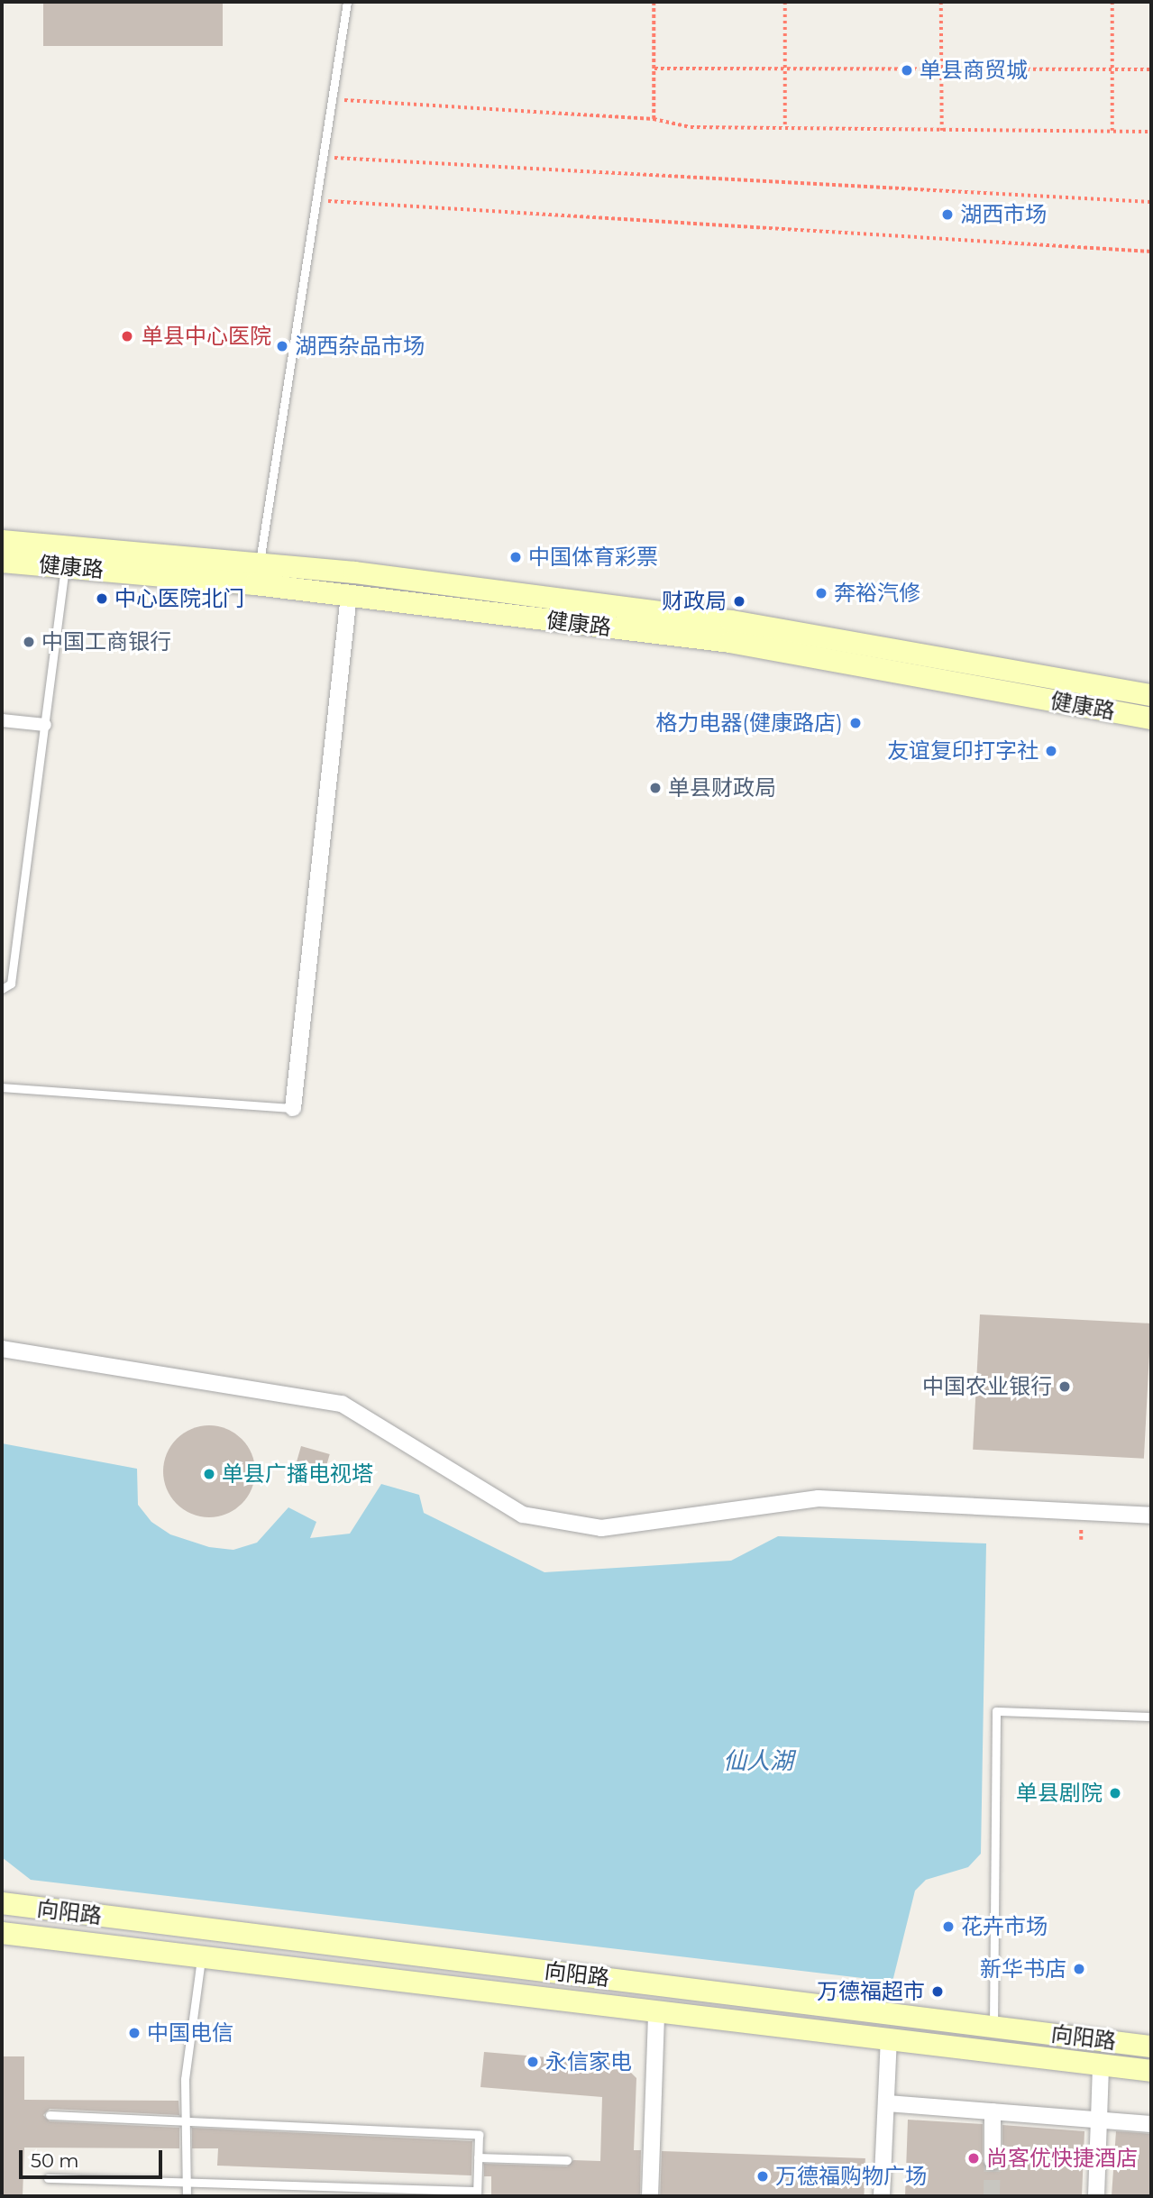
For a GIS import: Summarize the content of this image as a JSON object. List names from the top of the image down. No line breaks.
{"streets":{"main road":["健康路","向阳路"]},"water":["仙人湖"],"places":["单县商贸城","湖西市场","单县中心医院","湖西杂品市场","中国体育彩票","奔裕汽修","中心医院北门","财政局","中国工商银行","格力电器(健康路店)","友谊复印打字社","单县财政局","中国农业银行","单县广播电视塔","单县剧院","花卉市场","新华书店","万德福超市","中国电信","永信家电","尚客优快捷酒店","万德福购物广场"],"scale_bar":"50 m"}
